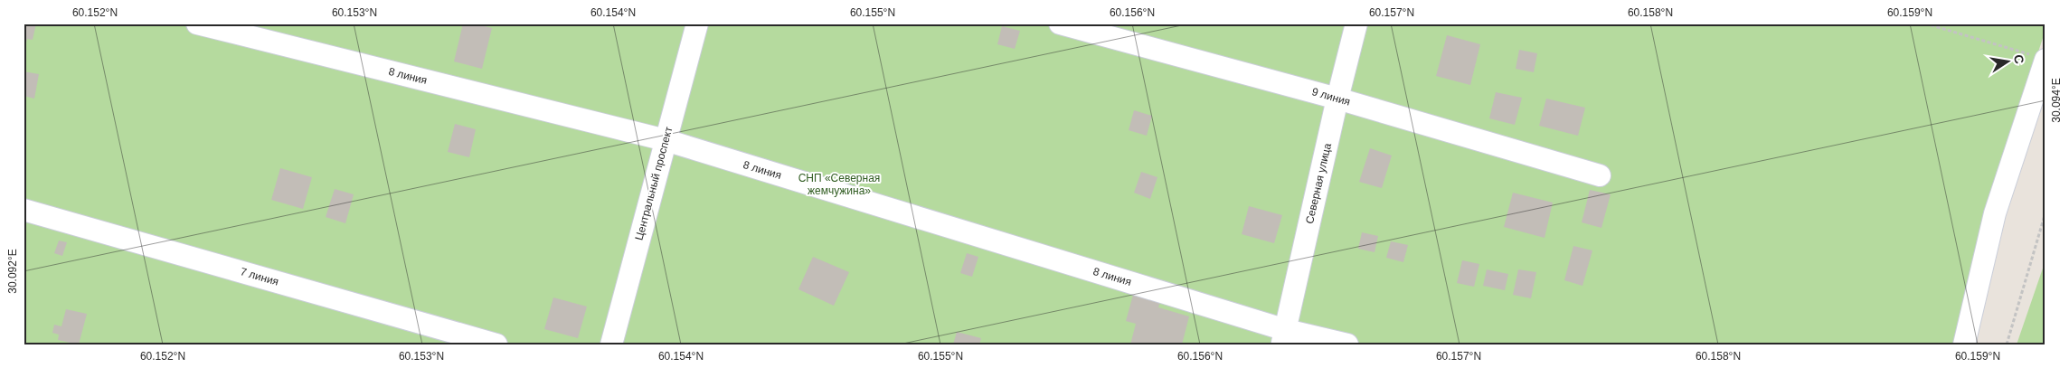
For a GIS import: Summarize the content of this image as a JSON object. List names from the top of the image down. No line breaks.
{"streets":{"street":["8 линия","9 линия","Центральный проспект","Северная улица","7 линия"]},"crossings":[["8 линия","Центральный проспект"],["8 линия","Северная улица"],["9 линия","Северная улица"]],"parks":["СНП «Северная жемчужина»"],"north":"right","coordinates":["60.152°N","60.153°N","60.154°N","60.155°N","60.156°N","60.157°N","60.158°N","60.159°N","30.094°E","30.092°E"]}
